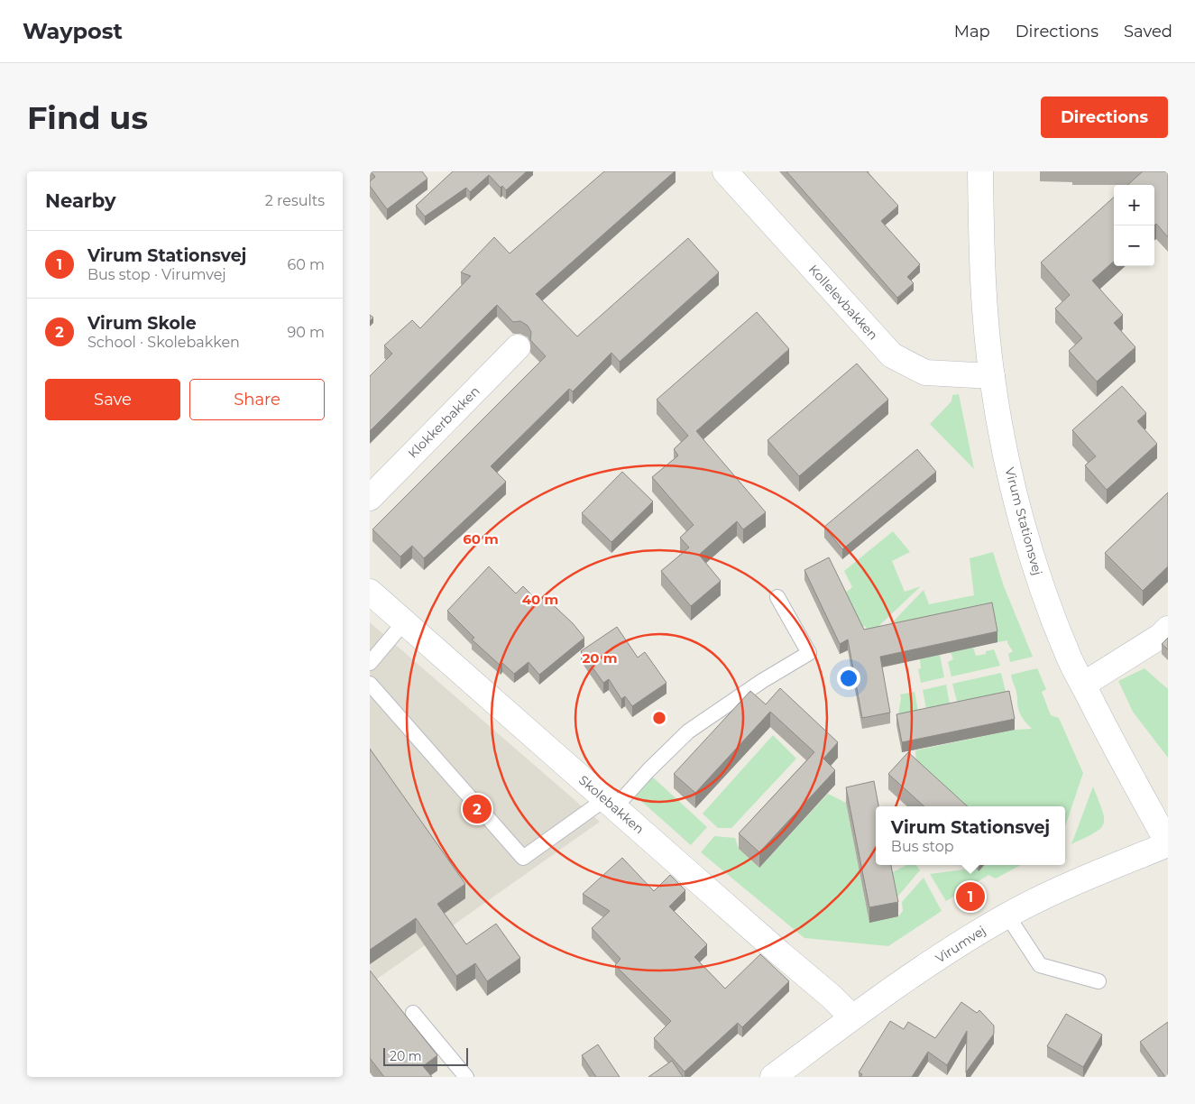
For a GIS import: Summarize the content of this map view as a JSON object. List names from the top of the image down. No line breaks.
{"streets":{"street":["Kollelevbakken","Klokkerbakken","Virum Stationsvej","Skolebakken","Virumvej"]},"crossings":[["Kollelevbakken","Virum Stationsvej"],["Virum Stationsvej","Virumvej"],["Skolebakken","Virumvej"]],"scale_bar":"20 m","page":{"header":"Waypost","nav":["Map","Directions","Saved"],"buttons":["Directions",["Save","Share"]],"title":"Find us","heading":["Nearby","2 results"],"map_buttons":["+","−"],"list":[{"mark":"1","name":"Virum Stationsvej","note":"Bus stop · Virumvej","value":"60 m"},{"mark":"2","name":"Virum Skole","note":"School · Skolebakken","value":"90 m"}],"pins":["2","1"],"popup":["Virum Stationsvej","Bus stop"],"scale":"20 m"},"rings":["60 m","40 m","20 m"]}
